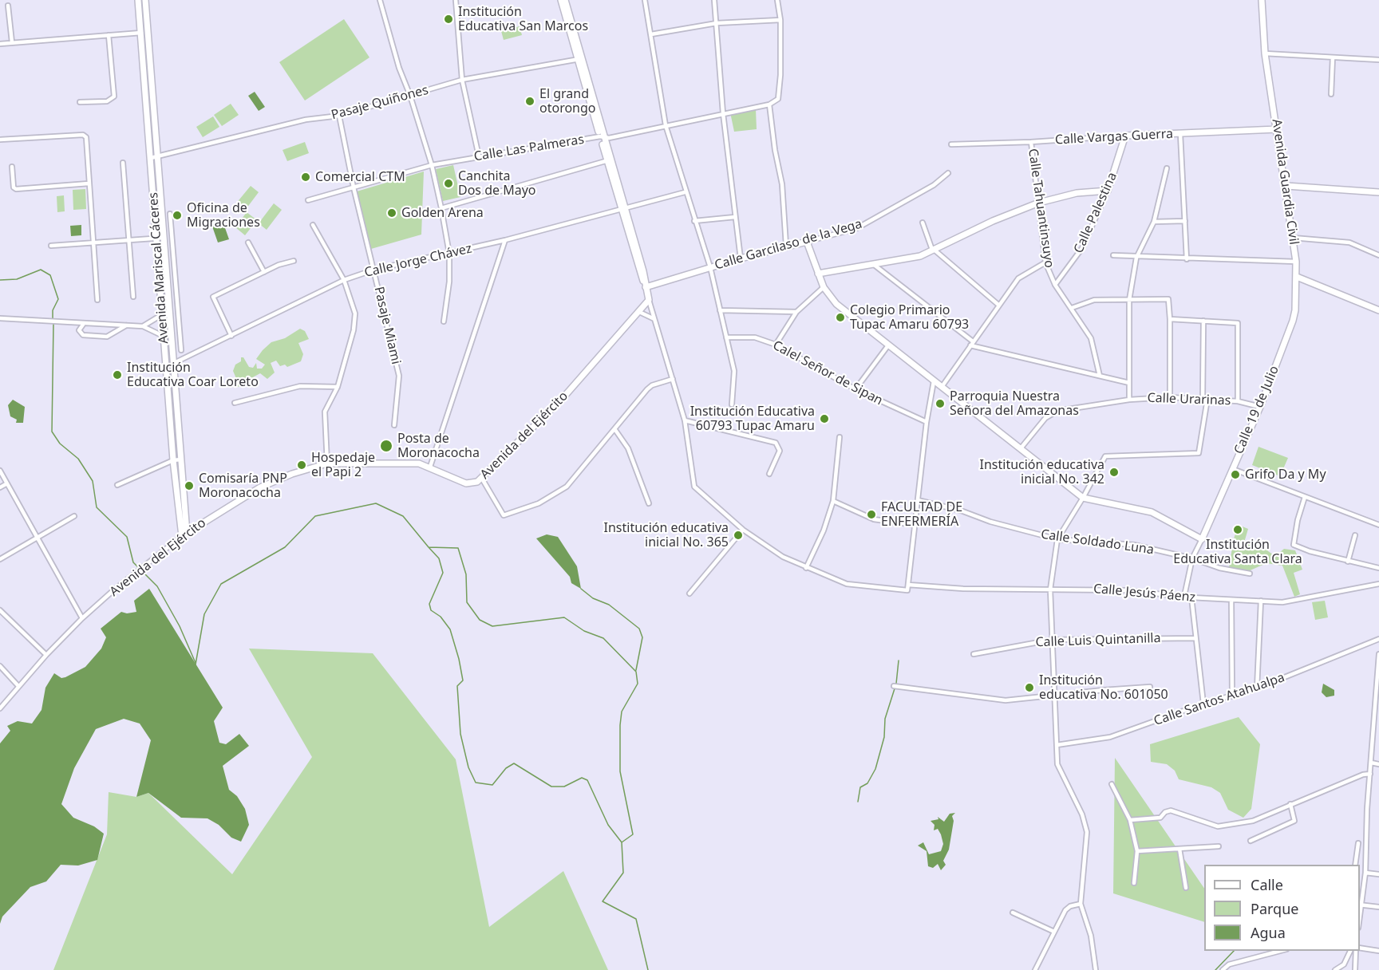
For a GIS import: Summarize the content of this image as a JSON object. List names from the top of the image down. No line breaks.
{"streets":{"main road":["Calle Vargas Guerra","Avenida Guardia Civil","Calle Palestina","Calle Garcilaso de la Vega","Avenida Mariscal Cáceres","Calle 19 de Julio","Avenida del Ejército"],"street":["Pasaje Quiñones","Calle Las Palmeras","Calle Tahuantinsuyo","Calle Jorge Chávez","Pasaje Miami","Calel Señor de Sipan","Calle Urarinas","Calle Soldado Luna","Calle Jesús Páenz","Calle Luis Quintanilla","Calle Santos Atahualpa"]},"crossings":[["Pasaje Quiñones","Avenida Mariscal Cáceres"],["Pasaje Quiñones","Pasaje Miami"],["Calle Vargas Guerra","Avenida Guardia Civil"],["Calle Vargas Guerra","Calle Tahuantinsuyo"],["Calle Vargas Guerra","Calle Palestina"],["Calle Las Palmeras","Pasaje Miami"],["Avenida Guardia Civil","Calle 19 de Julio"],["Calle Tahuantinsuyo","Calle Palestina"],["Calle Jorge Chávez","Avenida Mariscal Cáceres"],["Calle Jorge Chávez","Pasaje Miami"],["Avenida Mariscal Cáceres","Avenida del Ejército"],["Calle Urarinas","Calle 19 de Julio"]],"places":["Institución Educativa San Marcos","El grand otorongo","Comercial CTM","Canchita Dos de Mayo","Golden Arena","Oficina de Migraciones","Colegio Primario Tupac Amaru 60793","Institución Educativa Coar Loreto","Parroquia Nuestra Señora del Amazonas","Institución Educativa 60793 Tupac Amaru","Posta de Moronacocha","Hospedaje el Papi 2","Institución educativa inicial No. 342","Grifo Da y My","Comisaría PNP Moronacocha","FACULTAD DE ENFERMERÍA","Institución Educativa Santa Clara","Institución educativa inicial No. 365","Institución educativa No. 601050"],"legend":["Calle","Parque","Agua"]}
